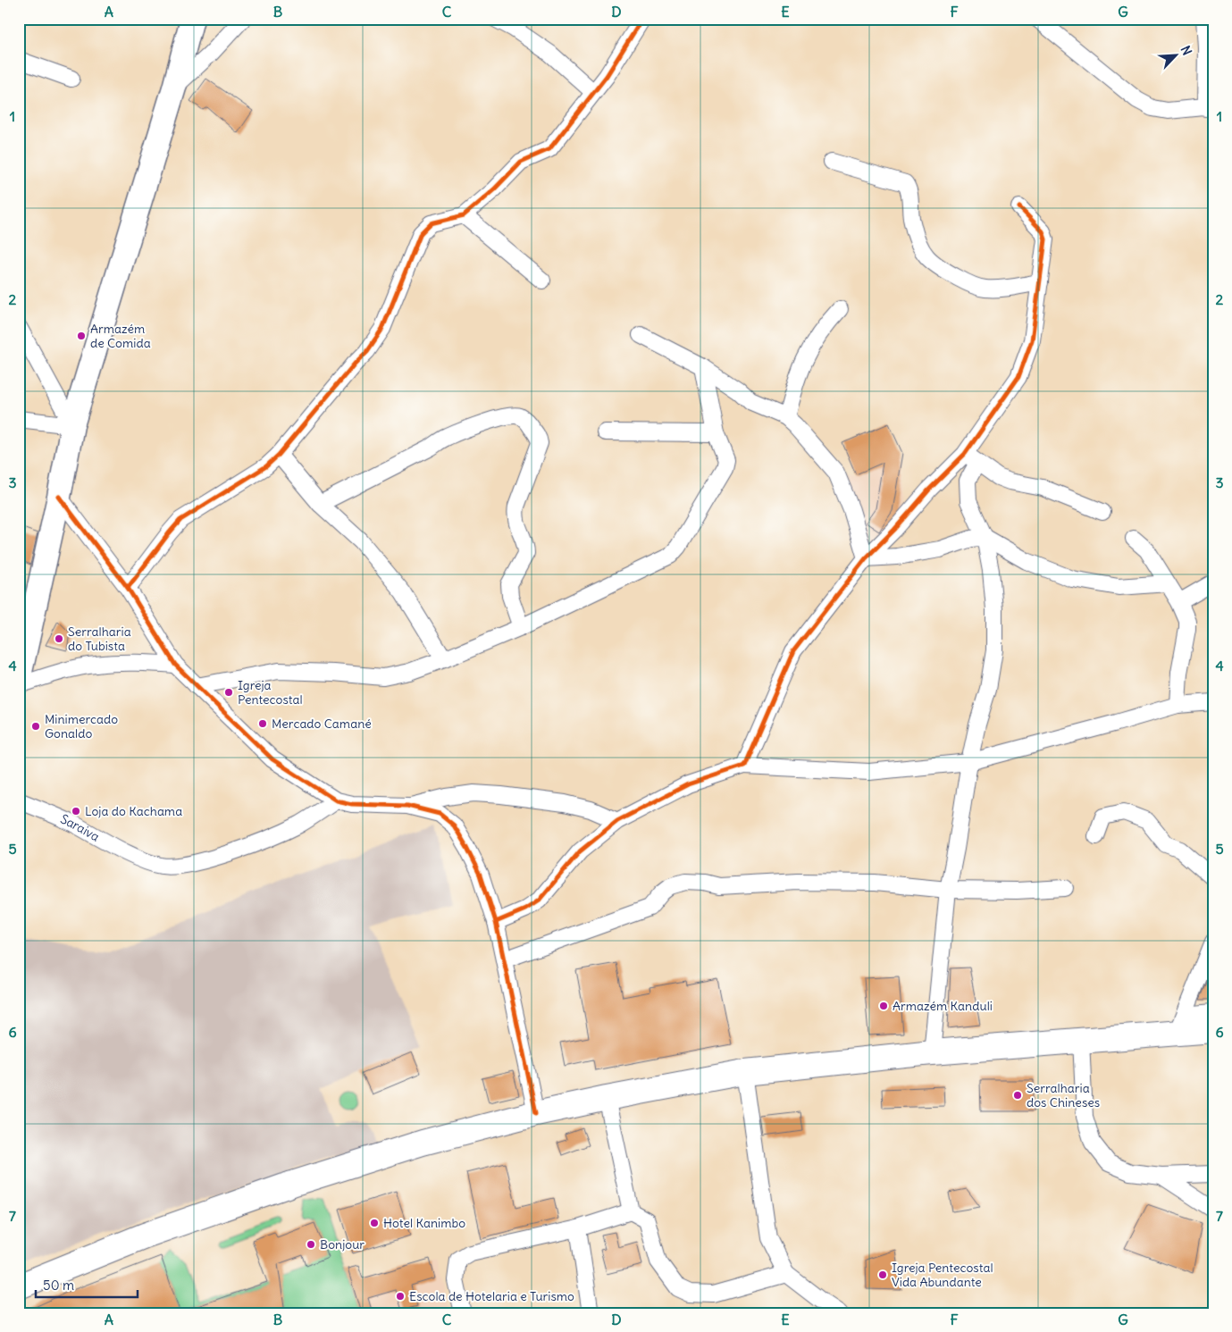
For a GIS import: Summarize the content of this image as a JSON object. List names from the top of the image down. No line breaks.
{"places":["Armazém de Comida","Serralharia do Tubista","Igreja Pentecostal","Mercado Camané","Minimercado Gonaldo","Loja do Kachama","Armazém Kanduli","Serralharia dos Chineses","Hotel Kanimbo","Bonjour","Igreja Pentecostal Vida Abundante","Escola de Hotelaria e Turismo"],"scale_bar":"50 m","north":"top right","grid":{"columns":["A","B","C","D","E","F","G"],"rows":["1","2","3","4","5","6","7"]}}
